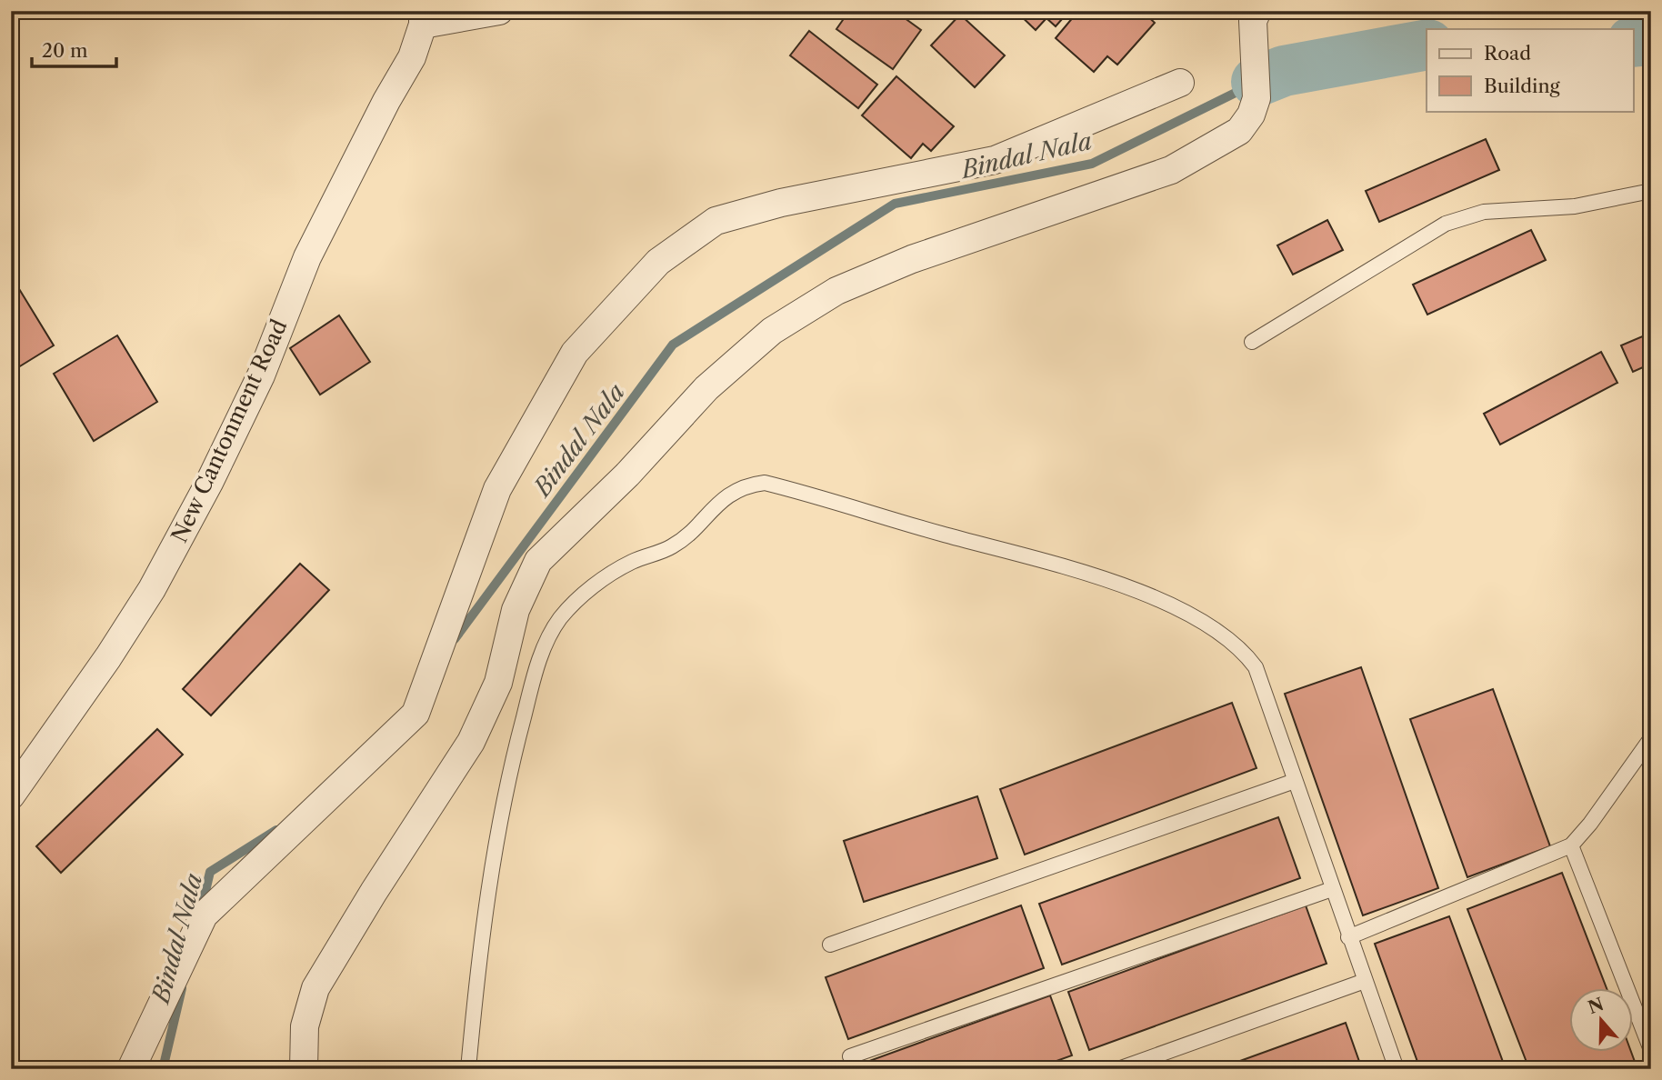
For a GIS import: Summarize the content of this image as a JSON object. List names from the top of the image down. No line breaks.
{"streets":{"street":["New Cantonment Road"]},"water":["Bindal Nala"],"legend":["Road","Building"],"scale_bar":"20 m","north":"top"}
